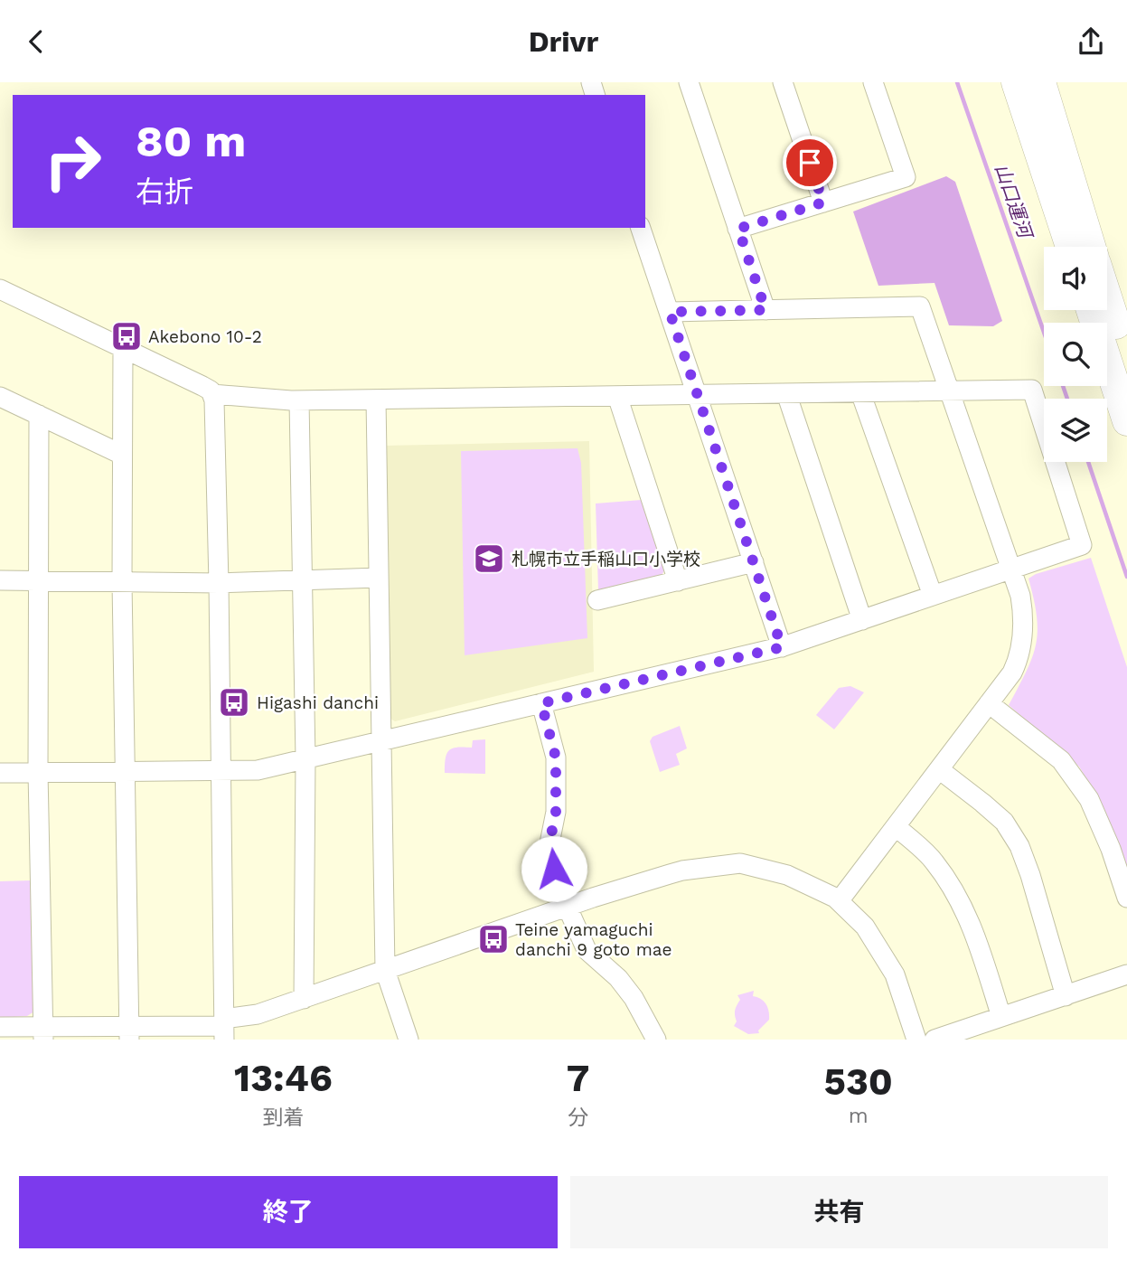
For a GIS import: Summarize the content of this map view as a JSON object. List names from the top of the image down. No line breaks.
{"water":["山口運河"],"places":{"bus stop":["Akebono 10-2","Higashi danchi","Teine yamaguchi danchi 9 goto mae"],"school or university":["札幌市立手稲山口小学校"]},"page":{"header":"Drivr","turn":["80 m","右折"],"eta":["13:46","到着","7","分","530","m"],"buttons":["終了","共有"]}}
